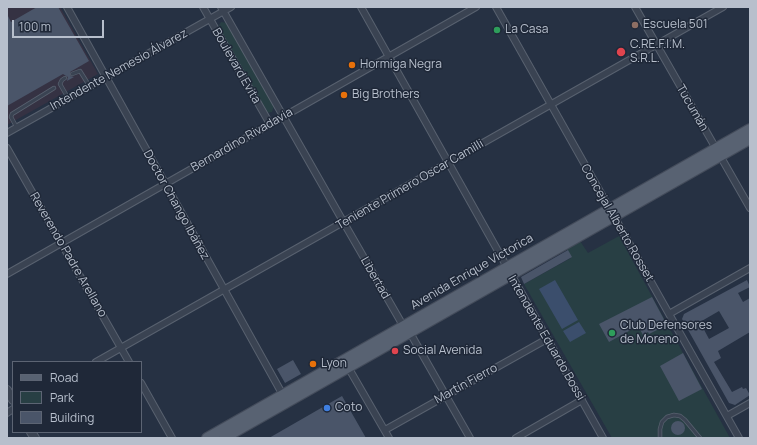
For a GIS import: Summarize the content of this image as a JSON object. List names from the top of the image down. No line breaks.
{"streets":{"main road":["Avenida Enrique Victorica"],"street":["Boulevard Evita","Intendente Nemesio Álvarez","Tucumán","Bernardino Rivadavia","Teniente Primero Oscar Camilli","Doctor Chango Ibáñez","Concejal Alberto Rosset","Reverendo Padre Arellano","Libertad","Intendente Eduardo Bossi","Martín Fierro"]},"crossings":[["Boulevard Evita","Intendente Nemesio Álvarez"],["Boulevard Evita","Bernardino Rivadavia"],["Boulevard Evita","Libertad"],["Intendente Nemesio Álvarez","Doctor Chango Ibáñez"],["Tucumán","Teniente Primero Oscar Camilli"],["Tucumán","Avenida Enrique Victorica"],["Bernardino Rivadavia","Doctor Chango Ibáñez"],["Bernardino Rivadavia","Reverendo Padre Arellano"],["Bernardino Rivadavia","Libertad"],["Bernardino Rivadavia","Intendente Eduardo Bossi"],["Teniente Primero Oscar Camilli","Doctor Chango Ibáñez"],["Teniente Primero Oscar Camilli","Concejal Alberto Rosset"],["Teniente Primero Oscar Camilli","Reverendo Padre Arellano"],["Teniente Primero Oscar Camilli","Libertad"],["Teniente Primero Oscar Camilli","Intendente Eduardo Bossi"],["Doctor Chango Ibáñez","Avenida Enrique Victorica"],["Concejal Alberto Rosset","Avenida Enrique Victorica"],["Avenida Enrique Victorica","Libertad"],["Avenida Enrique Victorica","Intendente Eduardo Bossi"],["Libertad","Martín Fierro"],["Intendente Eduardo Bossi","Martín Fierro"]],"places":["Escuela 501","La Casa","C.RE.F.I.M. S.R.L.","Hormiga Negra","Big Brothers","Club Defensores de Moreno","Social Avenida","Lyon","Coto"],"legend":["Road","Park","Building"],"scale_bar":"100 m"}
